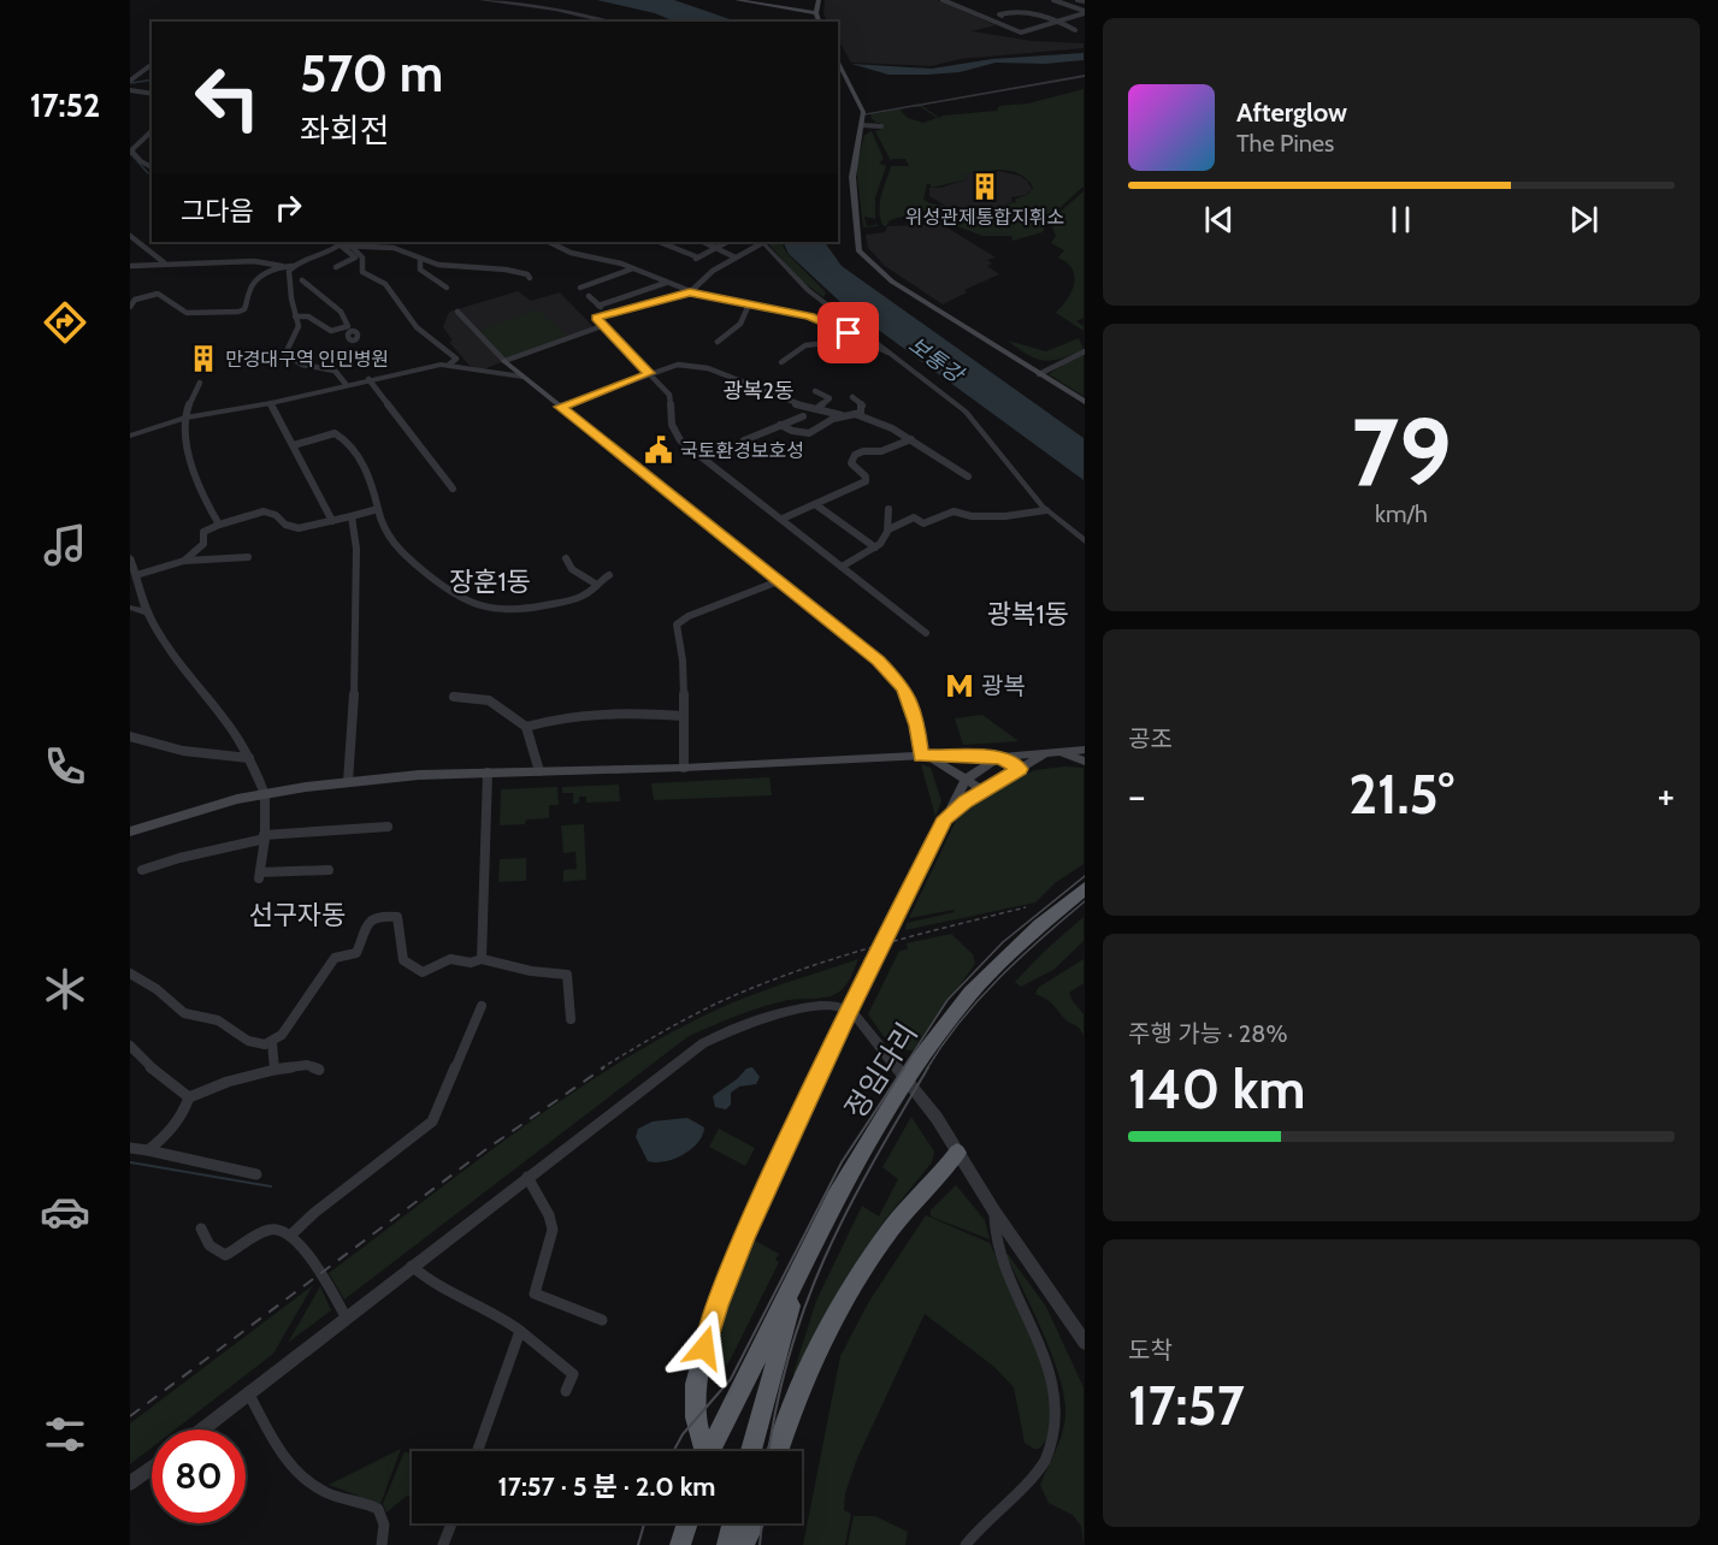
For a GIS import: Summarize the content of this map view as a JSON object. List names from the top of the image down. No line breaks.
{"streets":{"highway":["정임다리"]},"districts":["광복2동","장훈1동","광복1동","선구자동"],"water":["보통강"],"places":{"building":["위성관제통합지휘소","만경대구역 인민병원"],"public building":["국토환경보호성"],"metro station":["광복"]},"page":{"tabs":"17:52","turn":["570 m","좌회전"],"song":["Afterglow","The Pines"],"then":"그다음","tile":[["79","km/h"],"공조",["주행 가능 · 28%","140 km"],["도착","17:57"]],"heat":["−","21.5°","+"],"limit":"80","trip":"17:57 · 5 분 · 2.0 km"}}
